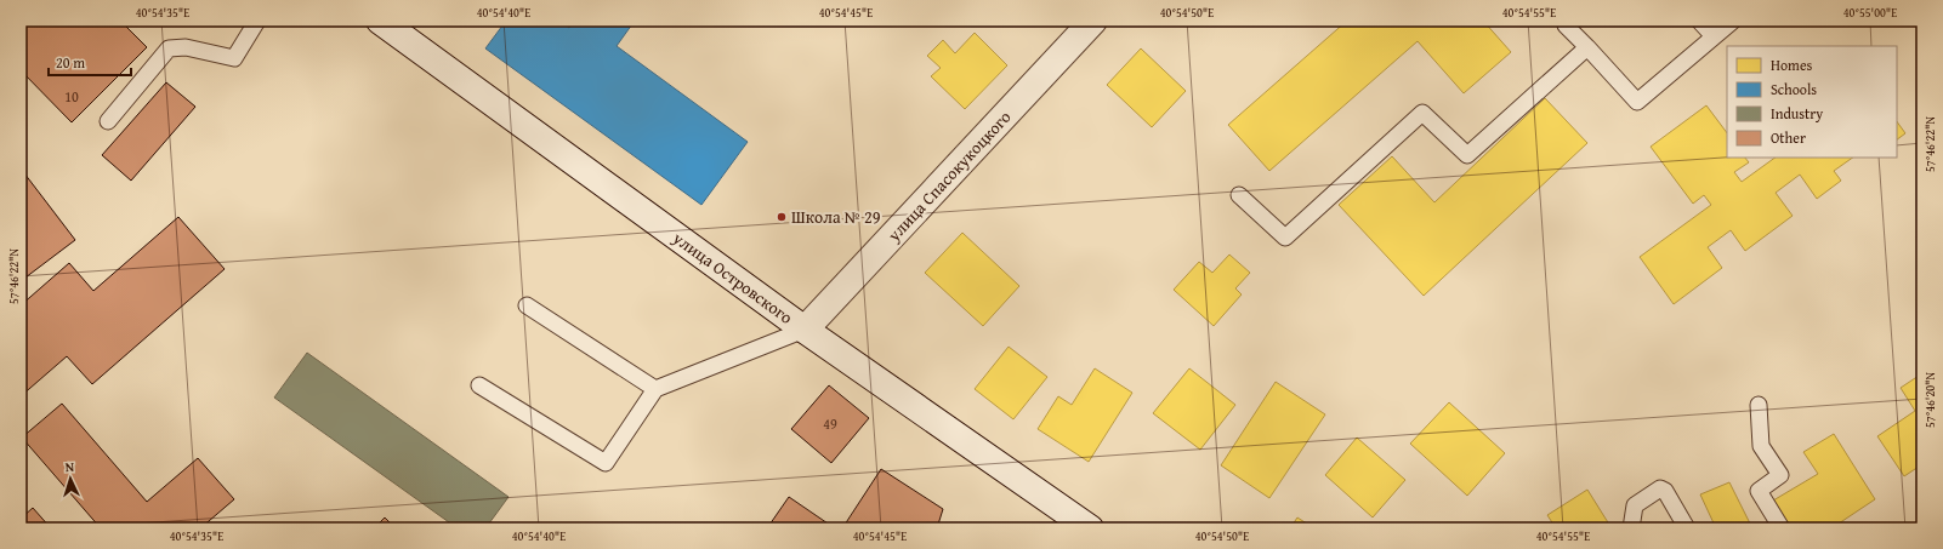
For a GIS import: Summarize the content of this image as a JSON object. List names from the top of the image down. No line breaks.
{"streets":{"main road":["улица Спасокукоцкого","улица Островского"]},"crossings":[["улица Спасокукоцкого","улица Островского"]],"places":["Школа № 29"],"house_numbers":["10","49"],"legend":["Homes","Schools","Industry","Other"],"scale_bar":"20 m","north":"top","coordinates":["40°54'35\"E","40°54'40\"E","40°54'45\"E","40°54'50\"E","40°54'55\"E","40°55'00\"E","57°46'22\"N","57°46'20\"N"]}
